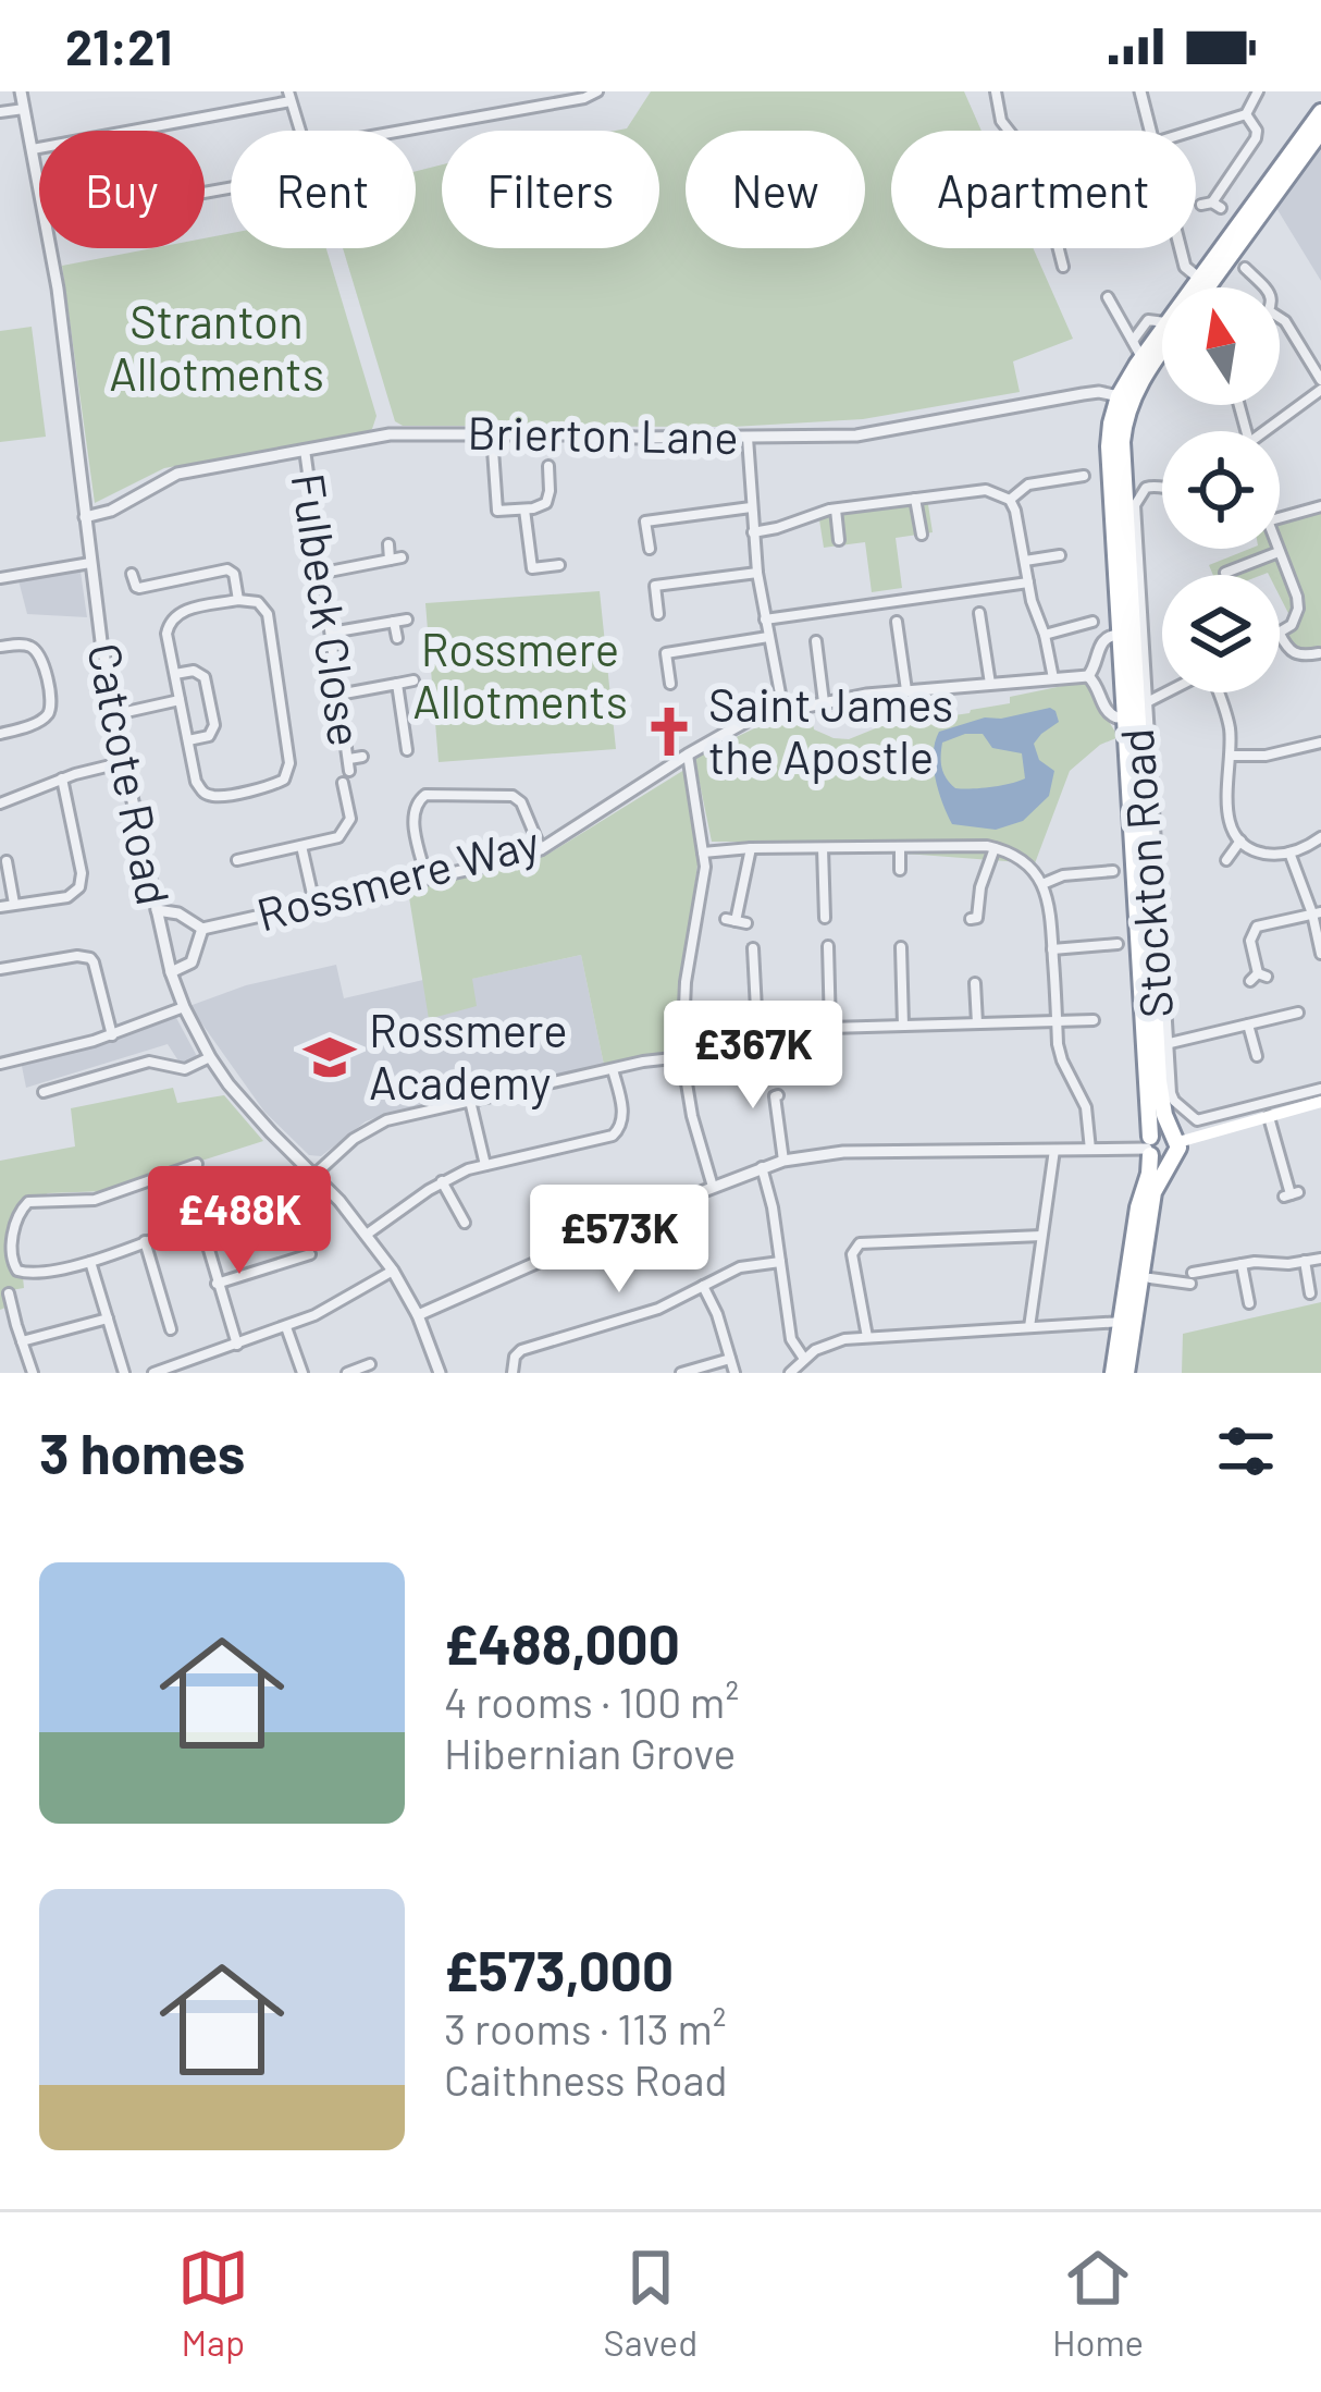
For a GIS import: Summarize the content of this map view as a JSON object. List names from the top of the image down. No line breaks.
{"streets":{"highway":["Stockton Road"],"street":["Brierton Lane","Fulbeck Close","Catcote Road","Rossmere Way"]},"crossings":[["Brierton Lane","Fulbeck Close"],["Brierton Lane","Catcote Road"],["Brierton Lane","Stockton Road"],["Catcote Road","Rossmere Way"]],"parks":["Stranton Allotments","Rossmere Allotments"],"places":{"church":["Saint James the Apostle"],"school or university":["Rossmere Academy"]},"north":"top","page":{"status":"21:21","chip":["Buy","Rent","Filters","New","Apartment"],"price":["£367K","£488K","£573K"],"heading":"3 homes","list":[{"name":"£488,000","note":"4 rooms · 100 m² · Hibernian Grove"},{"name":"£573,000","note":"3 rooms · 113 m² · Caithness Road"}],"tabs":["Map","Saved","Home"]}}
